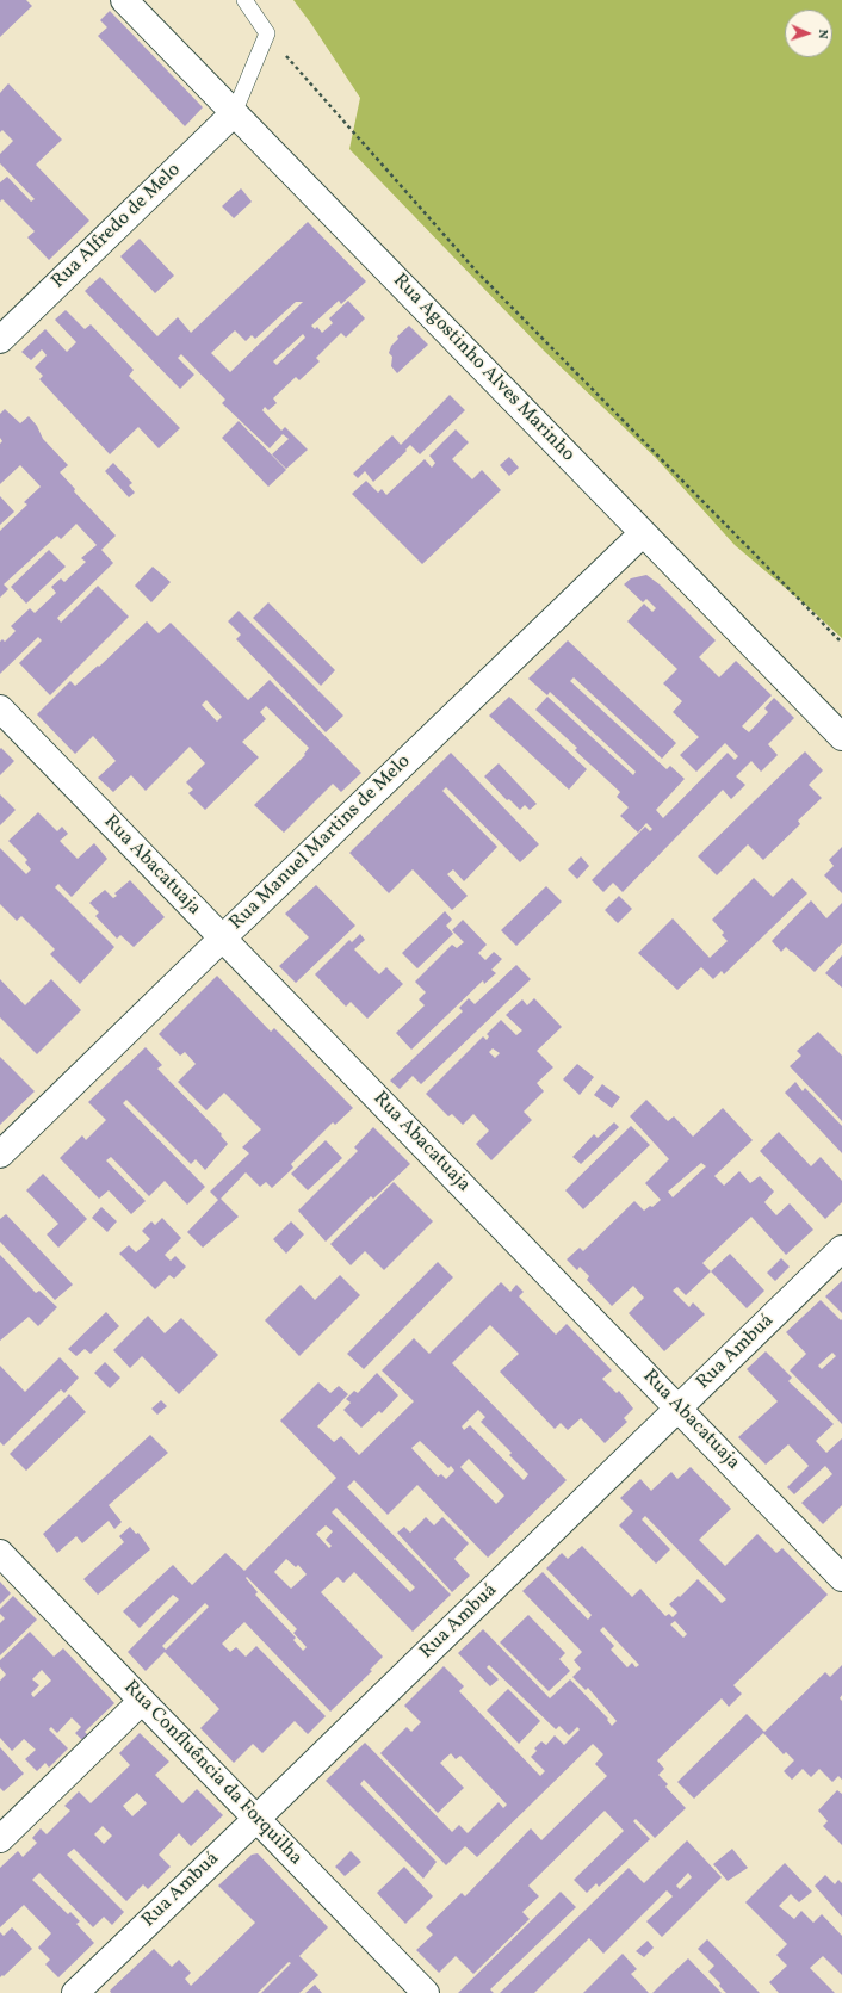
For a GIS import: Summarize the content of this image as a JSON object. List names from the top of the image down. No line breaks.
{"streets":{"street":["Rua Alfredo de Melo","Rua Agostinho Alves Marinho","Rua Manuel Martins de Melo","Rua Abacatuaja","Rua Ambuá","Rua Confluência da Forquilha"]},"crossings":[["Rua Alfredo de Melo","Rua Agostinho Alves Marinho"],["Rua Agostinho Alves Marinho","Rua Manuel Martins de Melo"],["Rua Manuel Martins de Melo","Rua Abacatuaja"],["Rua Abacatuaja","Rua Ambuá"],["Rua Ambuá","Rua Confluência da Forquilha"]],"north":"right"}
